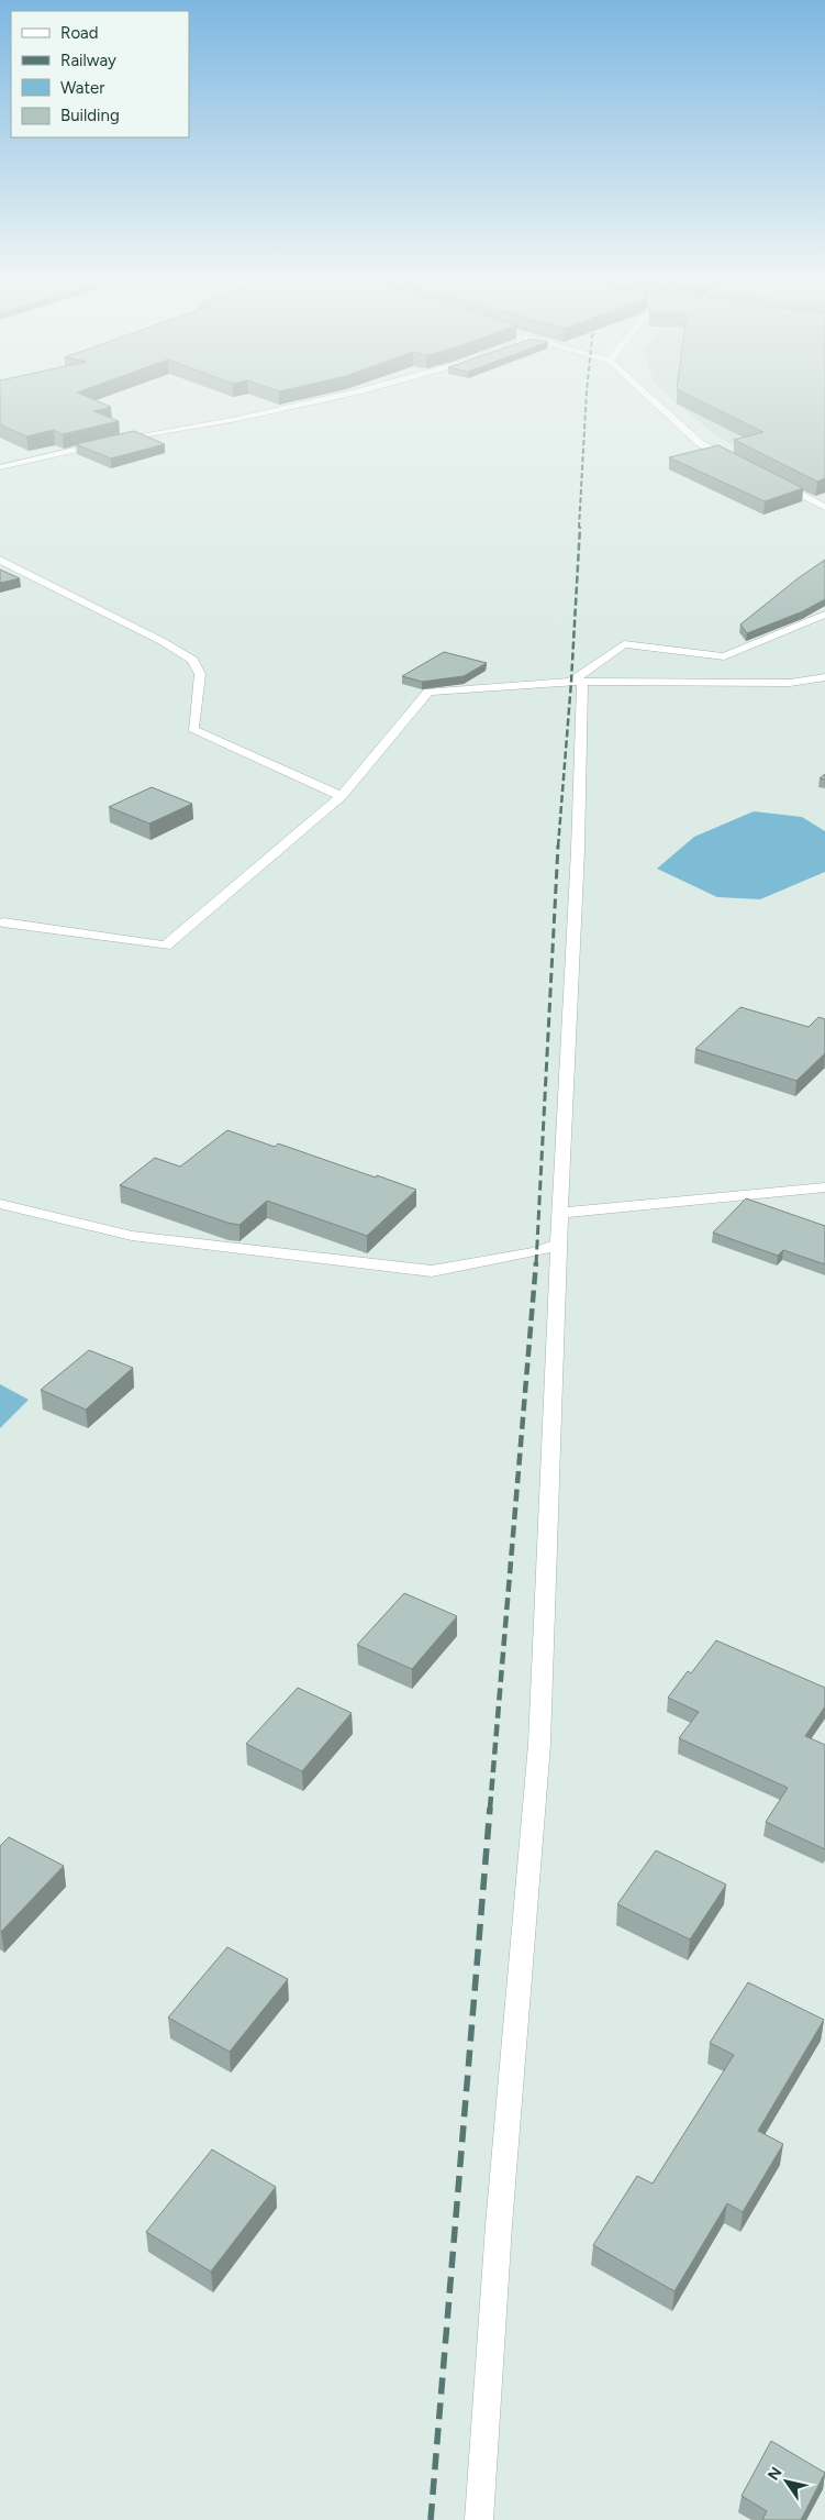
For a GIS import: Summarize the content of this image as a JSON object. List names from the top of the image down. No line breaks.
{"legend":["Road","Railway","Water","Building"],"north":"top left"}
